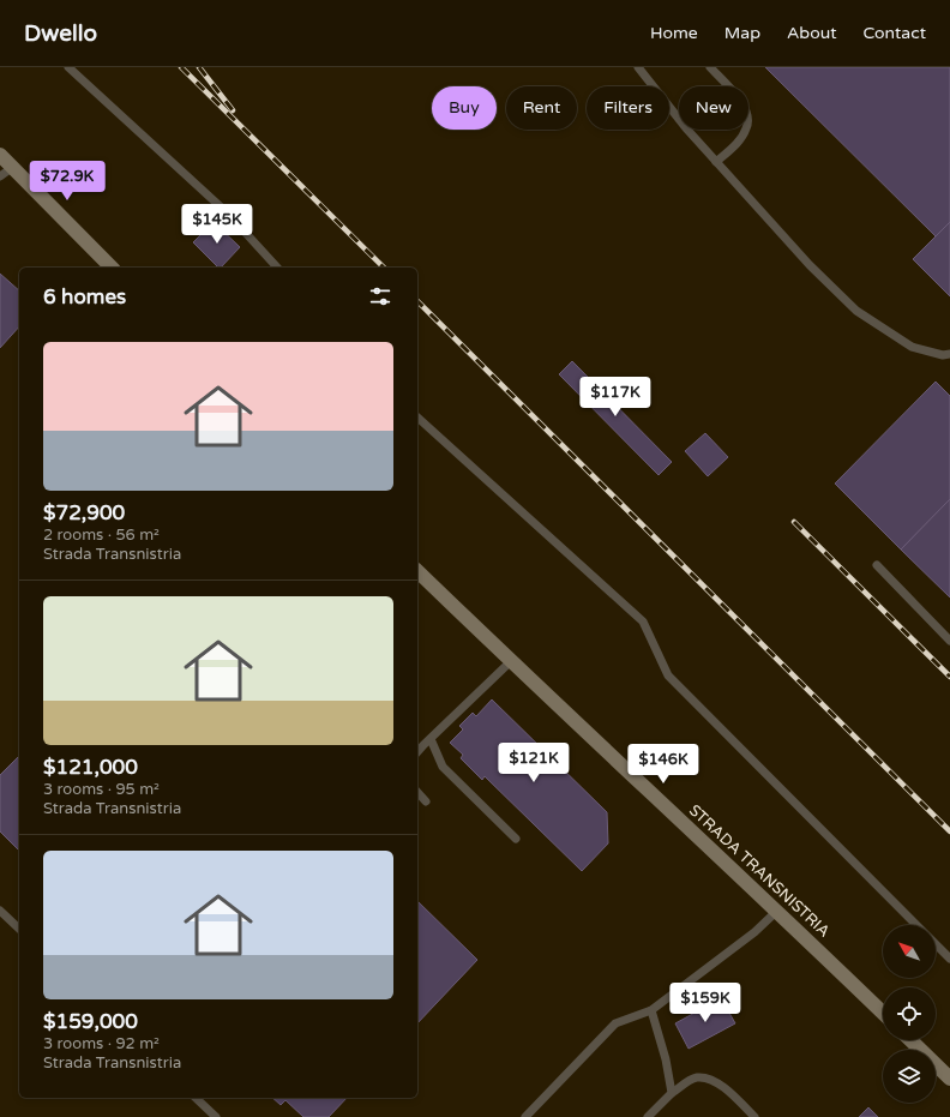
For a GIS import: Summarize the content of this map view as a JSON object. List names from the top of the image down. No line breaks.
{"streets":{"street":["STRADA TRANSNISTRIA"]},"north":"top left","page":{"header":"Dwello","nav":["Home","Map","About","Contact"],"chip":["Buy","Rent","Filters","New"],"price":["$72.9K","$145K","$117K","$121K","$146K","$159K"],"heading":"6 homes","list":[{"name":"$72,900","note":"2 rooms · 56 m² · Strada Transnistria"},{"name":"$121,000","note":"3 rooms · 95 m² · Strada Transnistria"},{"name":"$159,000","note":"3 rooms · 92 m² · Strada Transnistria"}]}}
